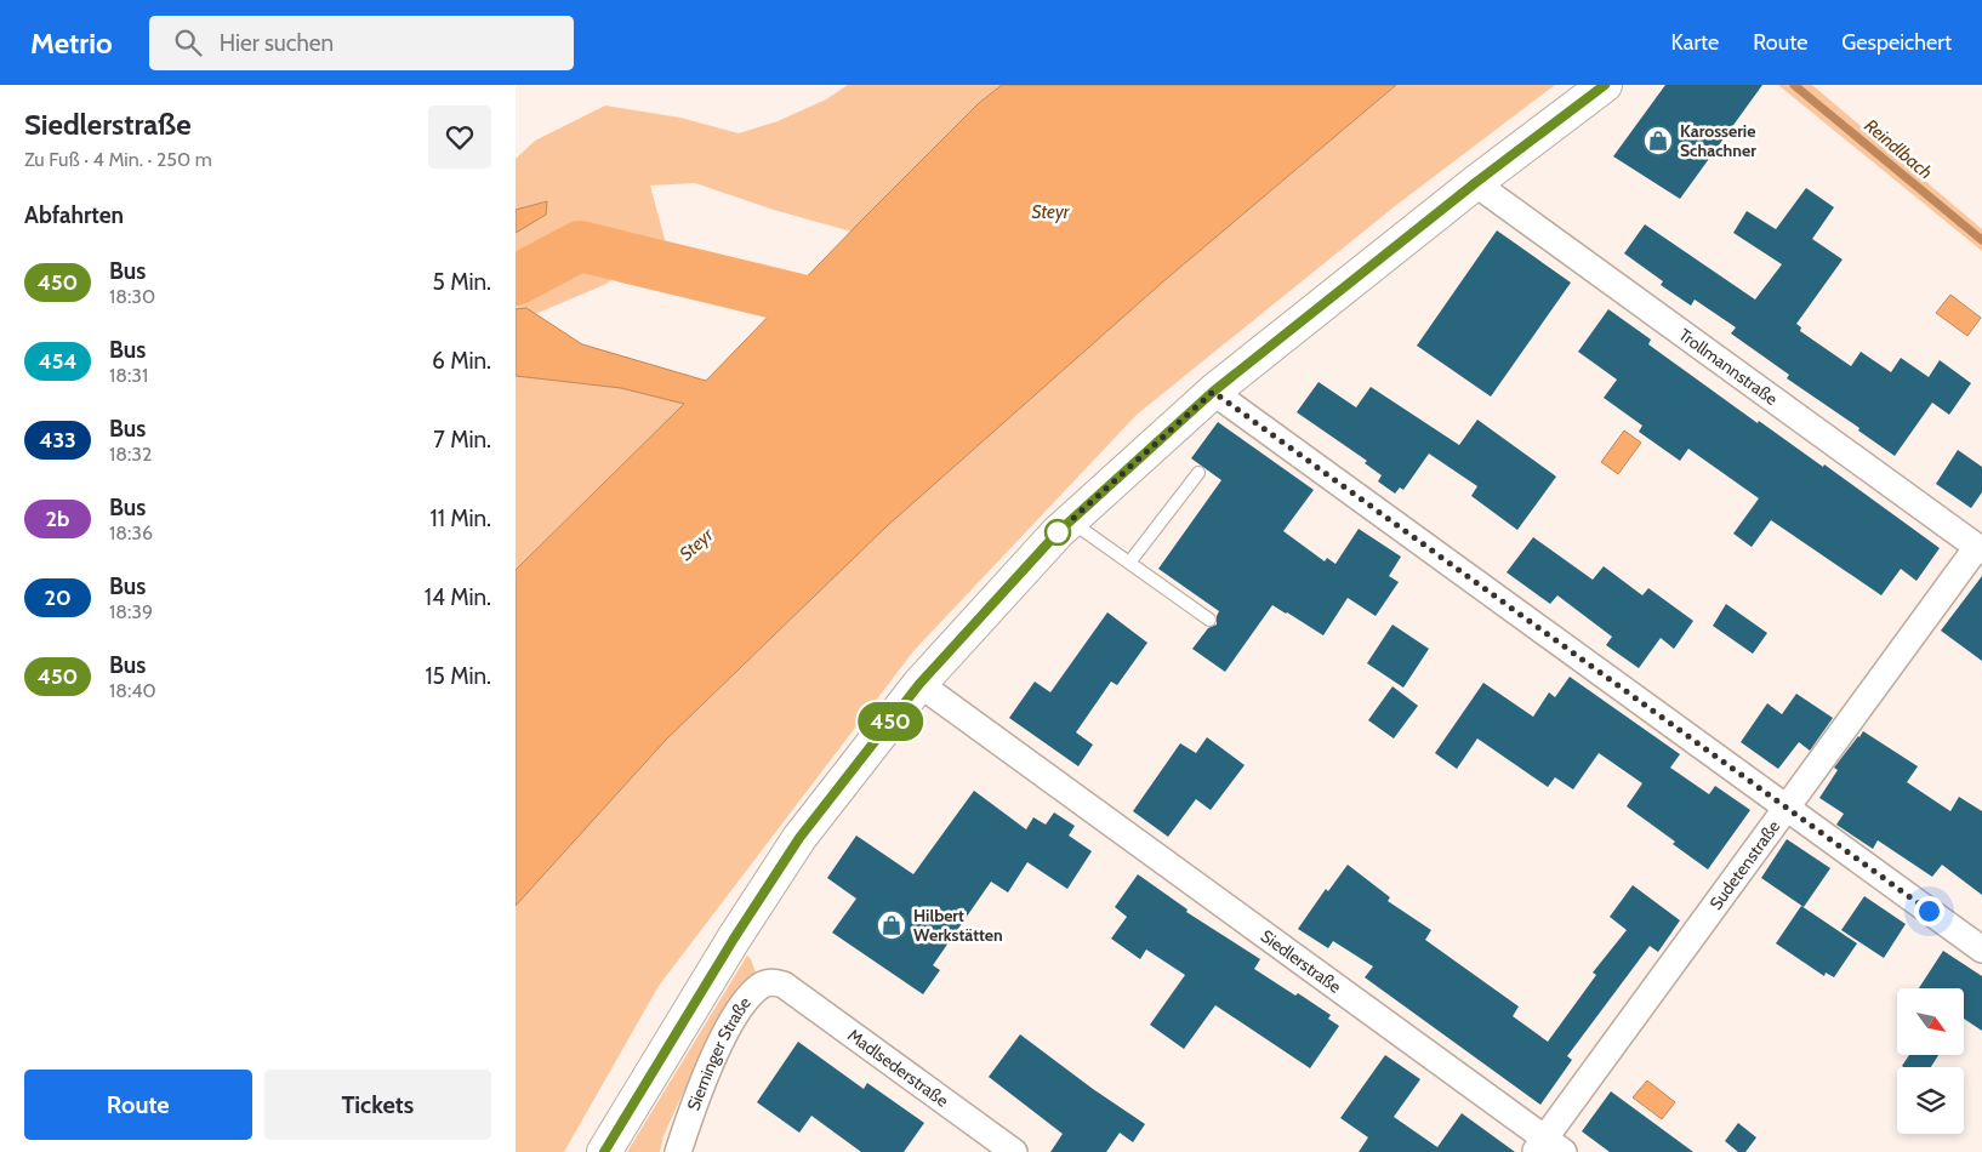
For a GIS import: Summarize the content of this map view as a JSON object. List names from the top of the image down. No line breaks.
{"streets":{"street":["Trollmannstraße","Sudetenstraße","Siedlerstraße","Sierninger Straße","Madlsederstraße"]},"crossings":[["Trollmannstraße","Sudetenstraße"],["Sudetenstraße","Siedlerstraße"],["Sierninger Straße","Madlsederstraße"]],"water":["Reindlbach","Steyr"],"places":{"shop":["Karosserie Schachner","Hilbert Werkstätten"]},"lines":["bus line 450"],"north":"bottom right","page":{"header":"Metrio","search":"Hier suchen","nav":["Karte","Route","Gespeichert"],"heading":[["Siedlerstraße","Zu Fuß · 4 Min. · 250 m"],"Abfahrten"],"on_map":"450","list":[{"mark":"450","name":"Bus","note":"18:30","value":"5 Min."},{"mark":"454","name":"Bus","note":"18:31","value":"6 Min."},{"mark":"433","name":"Bus","note":"18:32","value":"7 Min."},{"mark":"2b","name":"Bus","note":"18:36","value":"11 Min."},{"mark":"20","name":"Bus","note":"18:39","value":"14 Min."},{"mark":"450","name":"Bus","note":"18:40","value":"15 Min."}],"buttons":["Route","Tickets"]}}
